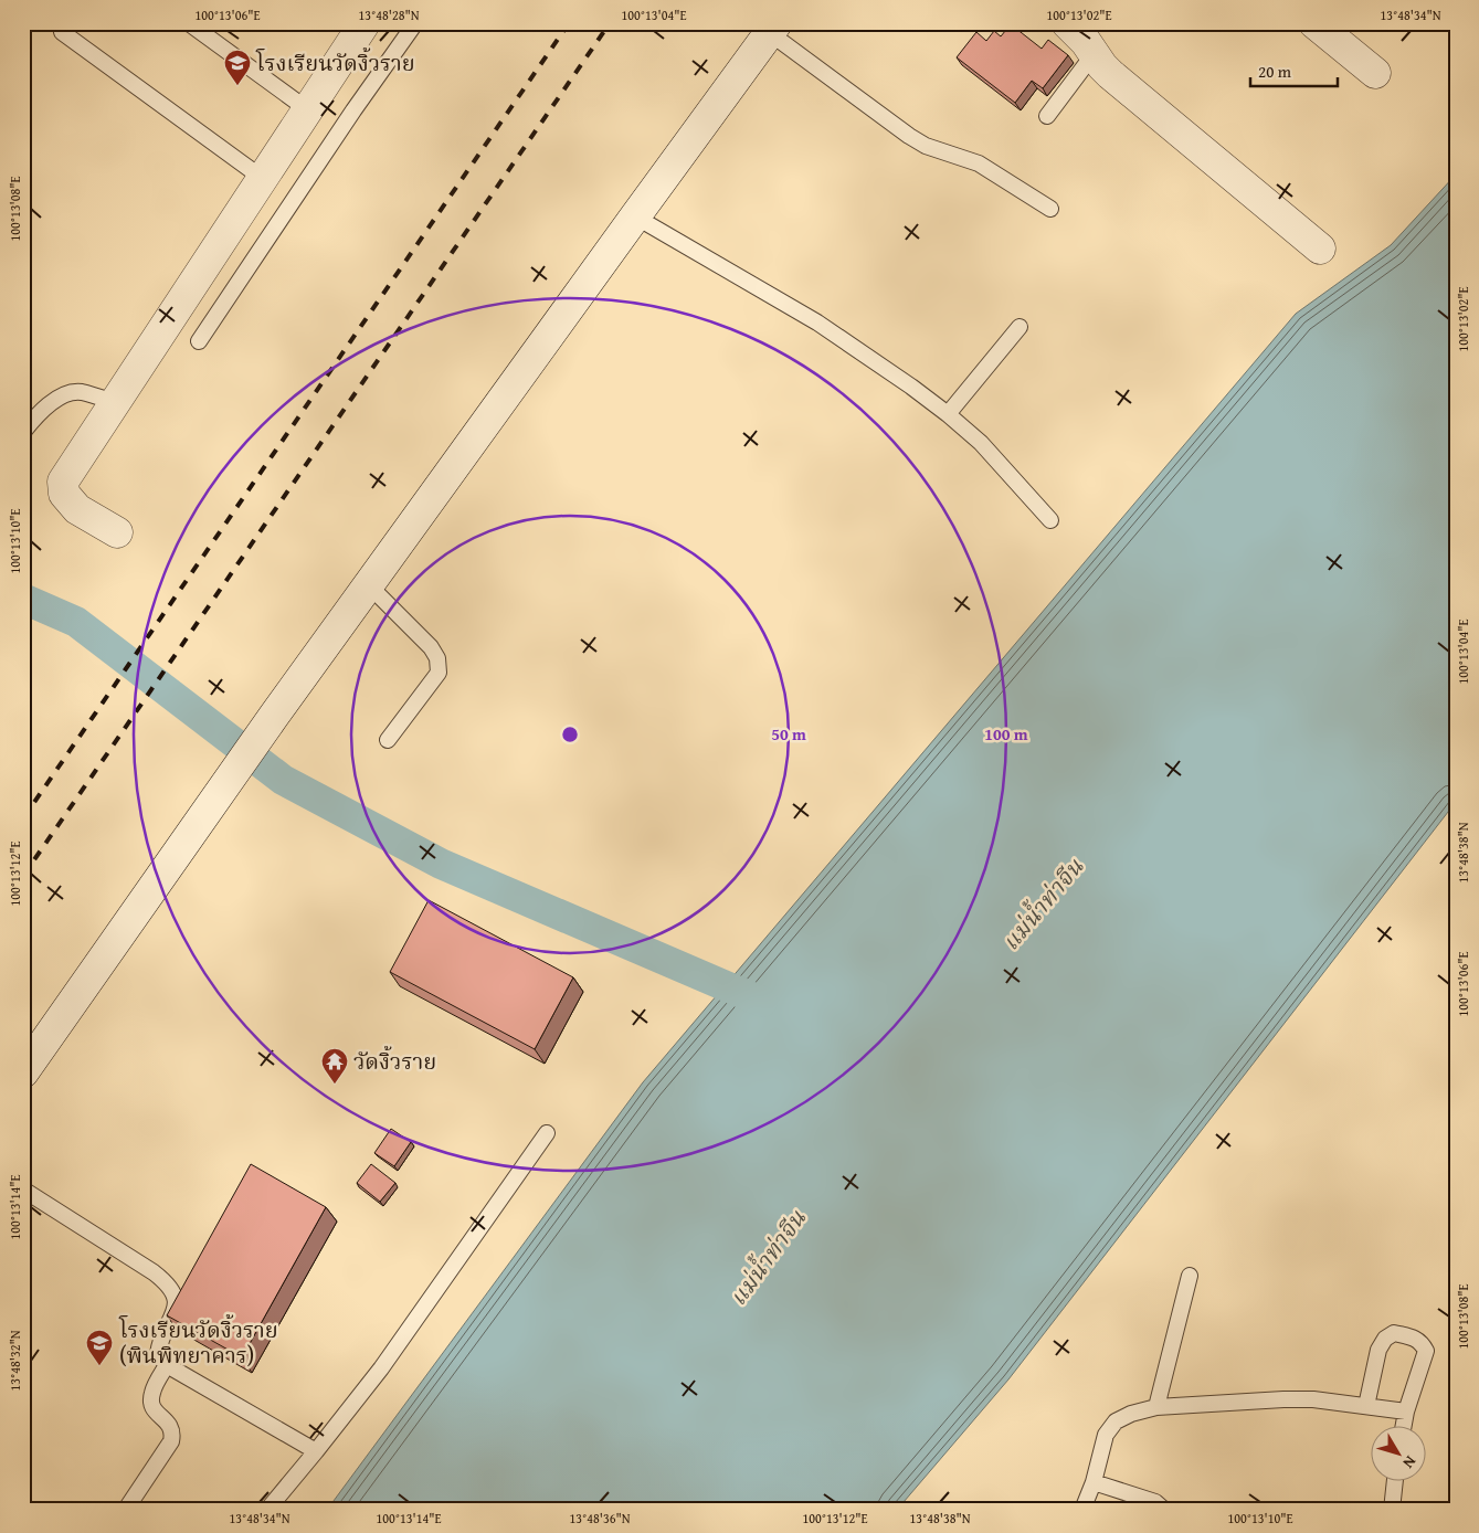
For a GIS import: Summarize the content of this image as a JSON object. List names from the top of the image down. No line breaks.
{"water":["แม่น้ำท่าจีน"],"places":{"school or university":["โรงเรียนวัดงิ้วราย","โรงเรียนวัดงิ้วราย (พินพิทยาคาร)"],"temple":["วัดงิ้วราย"]},"scale_bar":"20 m","north":"bottom right","coordinates":["100°13'06\"E","13°48'28\"N","100°13'04\"E","100°13'02\"E","13°48'34\"N","100°13'08\"E","100°13'10\"E","13°48'38\"N","100°13'12\"E","100°13'14\"E","13°48'32\"N","13°48'36\"N"],"rings":["50 m","100 m"]}
